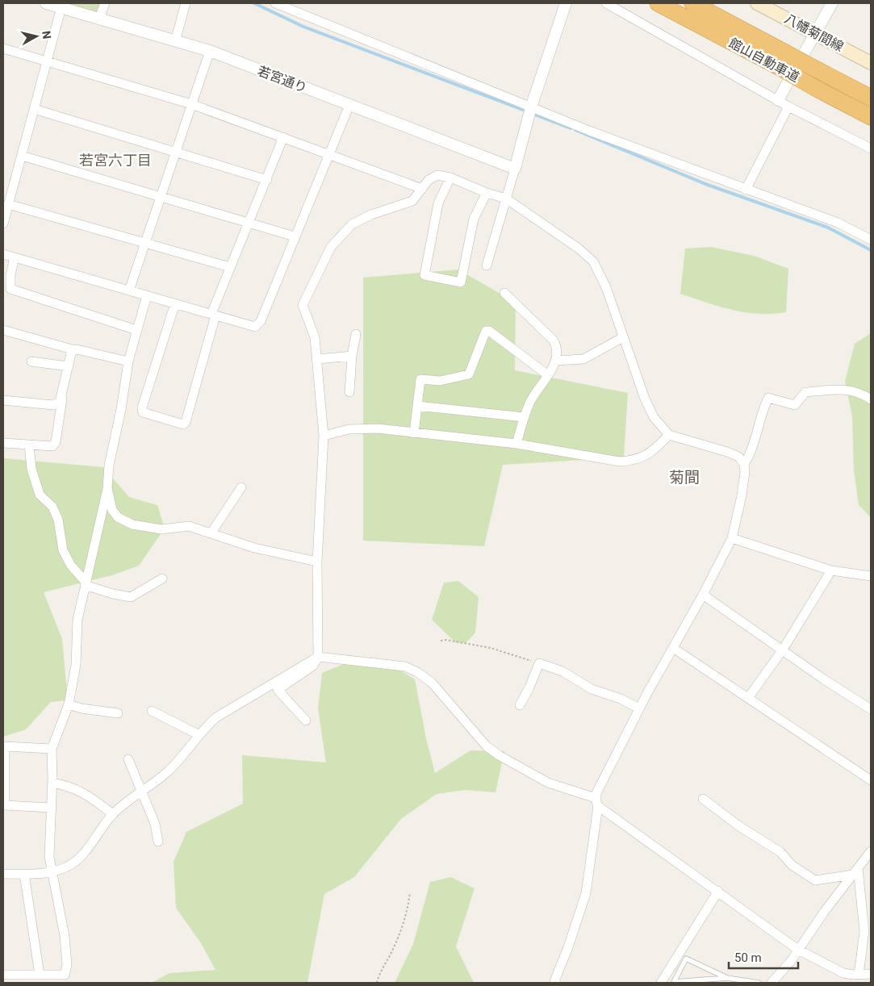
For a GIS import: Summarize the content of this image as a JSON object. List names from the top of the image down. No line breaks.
{"streets":{"highway":["館山自動車道"],"main road":["八幡菊間線"],"street":["若宮通り"]},"districts":["若宮六丁目","菊間"],"scale_bar":"50 m","north":"right"}
